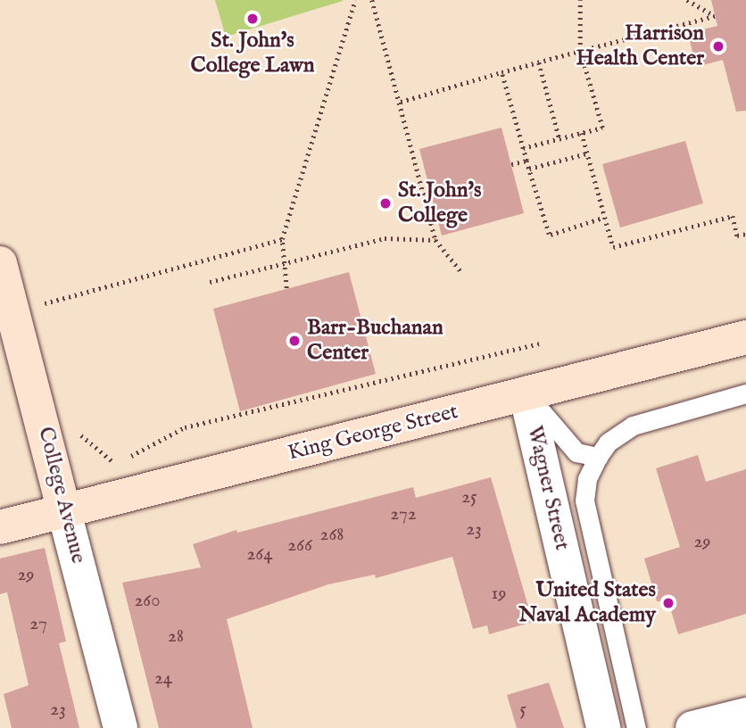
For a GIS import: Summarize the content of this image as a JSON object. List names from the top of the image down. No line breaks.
{"streets":{"main road":["King George Street","College Avenue"],"street":["Wagner Street"]},"crossings":[["King George Street","Wagner Street"],["King George Street","College Avenue"]],"places":["St. John's College Lawn","Harrison Health Center","St. John's College","Barr-Buchanan Center","United States Naval Academy"],"house_numbers":["25","272","23","268","29","266","264","29","19","260","27","28","24","23","5"]}
